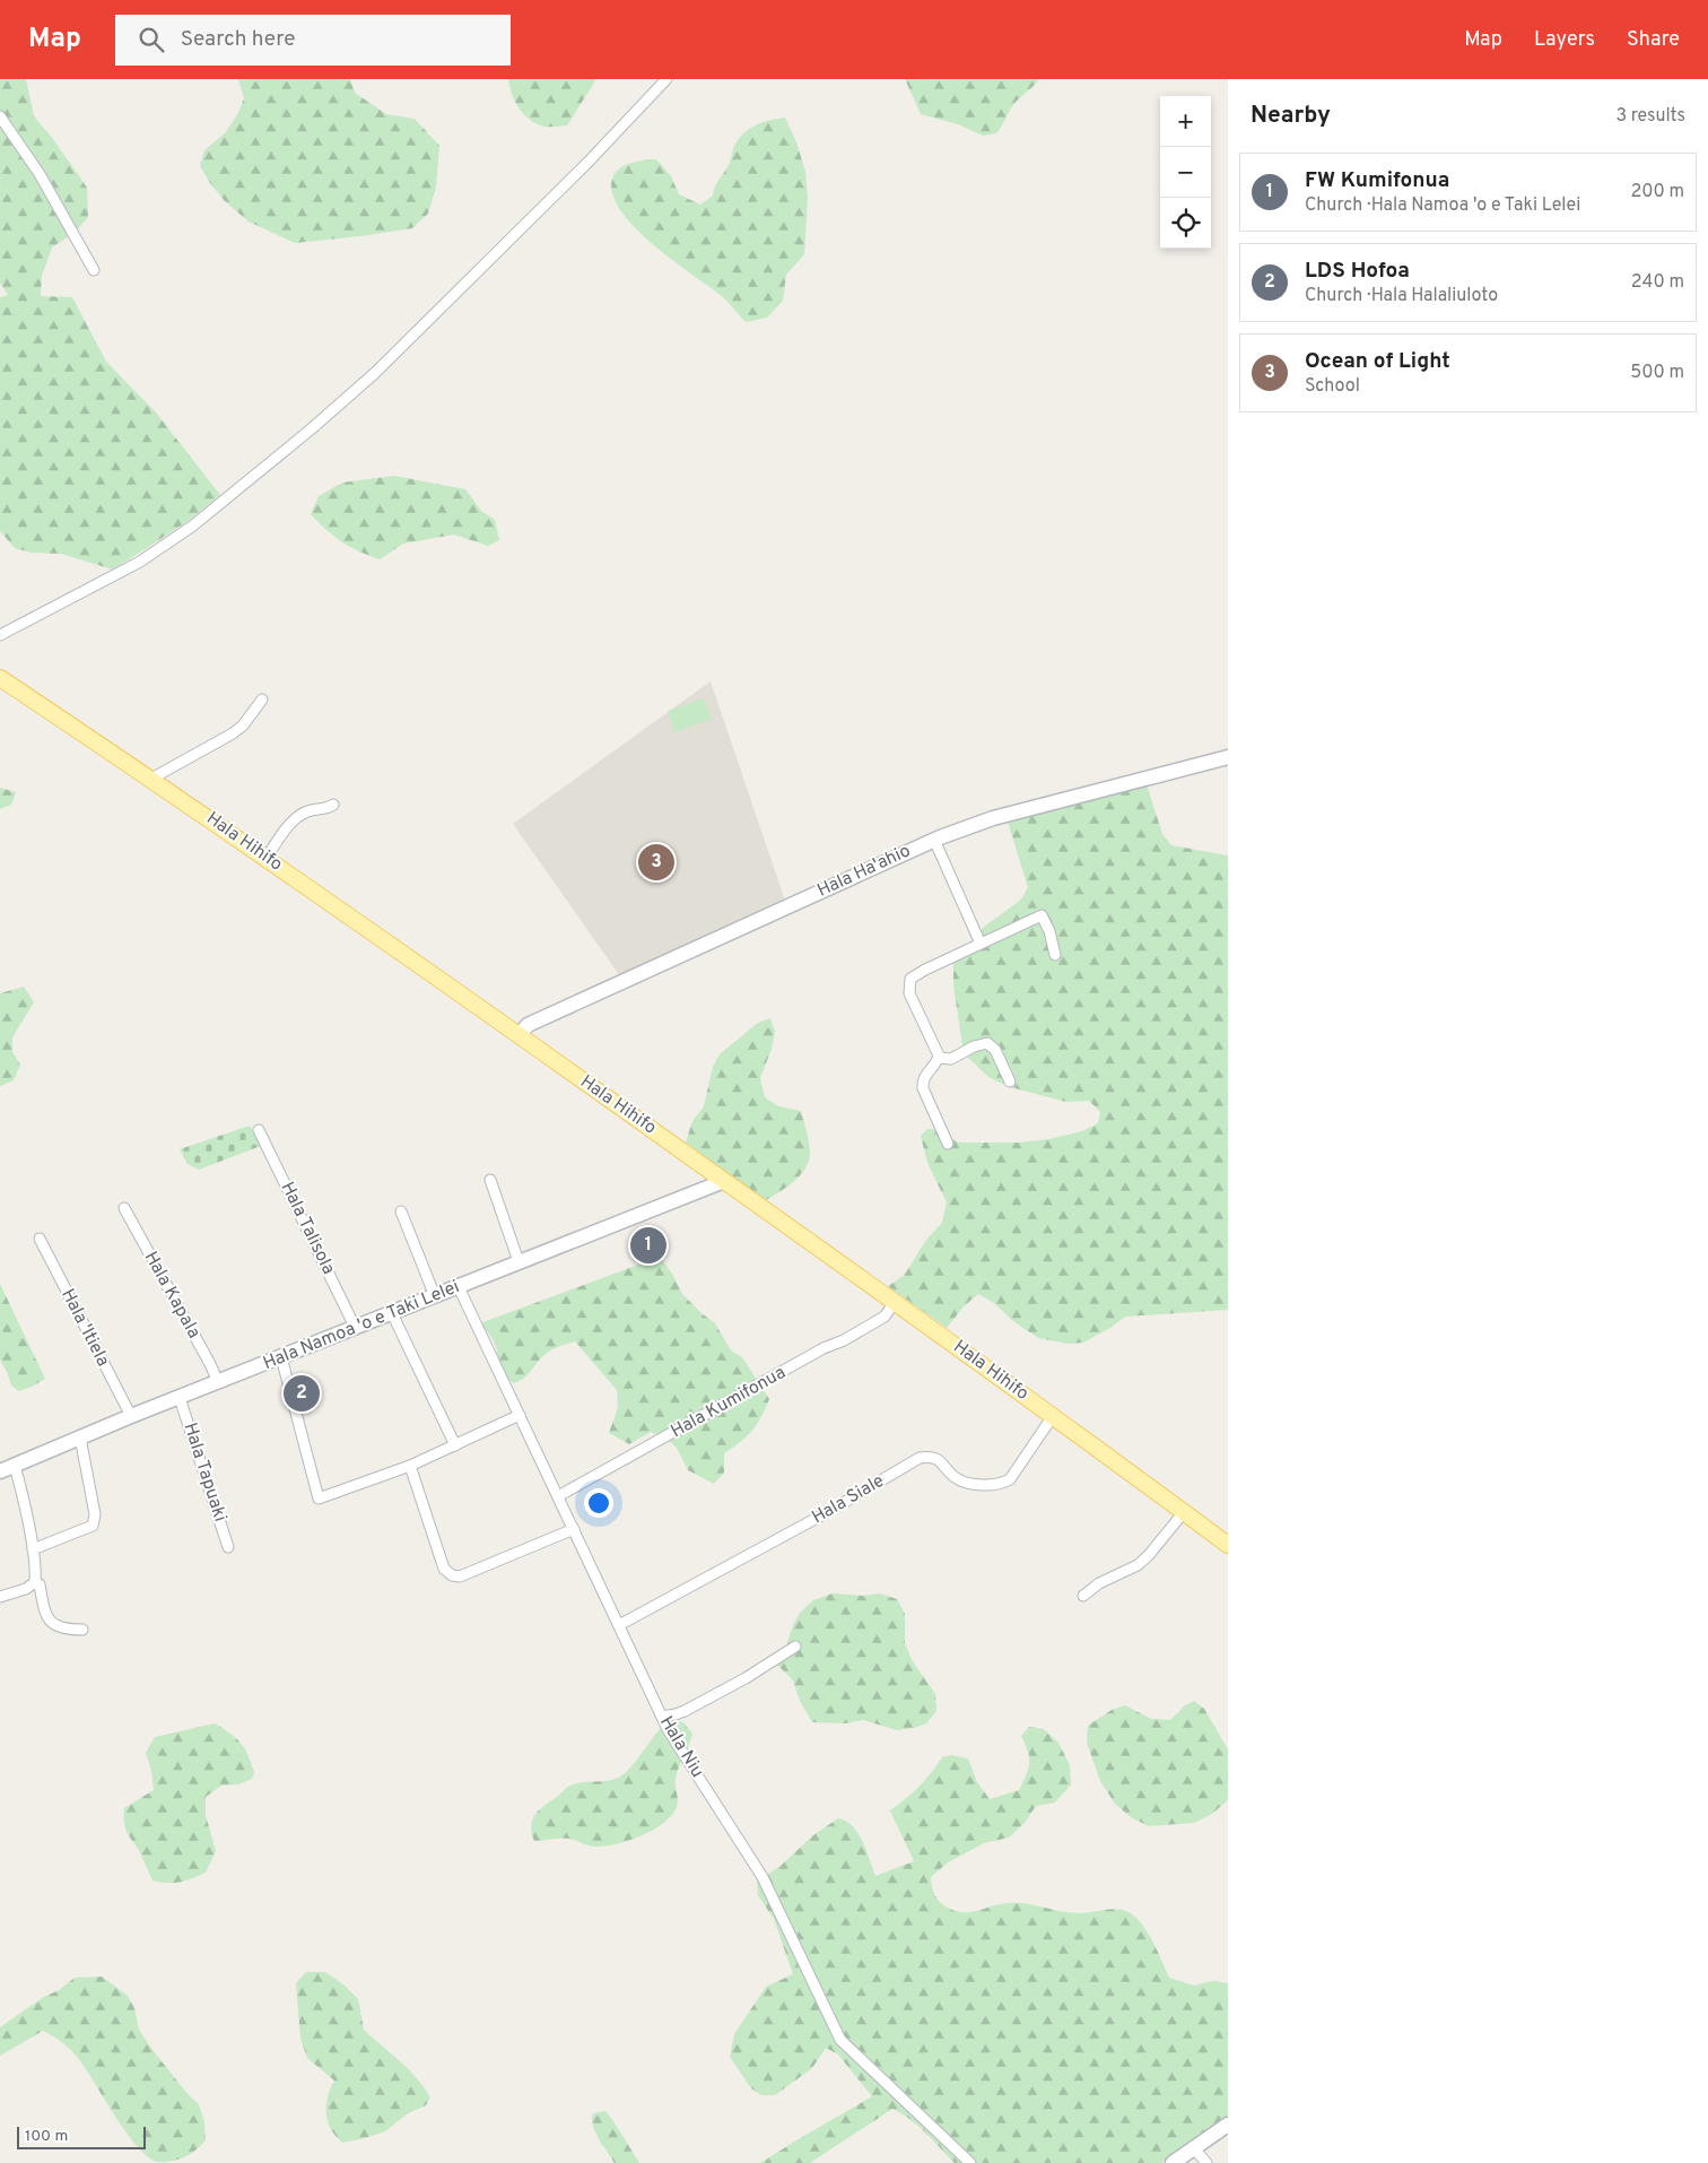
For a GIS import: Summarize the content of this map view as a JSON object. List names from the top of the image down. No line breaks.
{"streets":{"main road":["Hala Hihifo"],"street":["Hala Ha'ahio","Hala Talisola","Hala Kapala","Hala Namoa 'o e Taki Lelei","Hala 'Itiela","Hala Kumifonua","Hala Tapuaki","Hala Siale","Hala Niu"]},"crossings":[["Hala Hihifo","Hala Ha'ahio"],["Hala Hihifo","Hala Namoa 'o e Taki Lelei"],["Hala Hihifo","Hala Kumifonua"],["Hala Hihifo","Hala Siale"],["Hala Talisola","Hala Namoa 'o e Taki Lelei"],["Hala Kapala","Hala Namoa 'o e Taki Lelei"],["Hala Namoa 'o e Taki Lelei","Hala 'Itiela"],["Hala Namoa 'o e Taki Lelei","Hala Tapuaki"],["Hala Namoa 'o e Taki Lelei","Hala Niu"],["Hala Kumifonua","Hala Niu"],["Hala Siale","Hala Niu"]],"scale_bar":"100 m","page":{"header":"Map","search":"Search here","nav":["Map","Layers","Share"],"heading":["Nearby","3 results"],"map_buttons":["+","−"],"list":[{"mark":"1","name":"FW Kumifonua","note":"Church · Hala Namoa 'o e Taki Lelei","value":"200 m"},{"mark":"2","name":"LDS Hofoa","note":"Church · Hala Halaliuloto","value":"240 m"},{"mark":"3","name":"Ocean of Light","note":"School","value":"500 m"}],"pins":["3","1","2"],"scale":"100 m"}}
